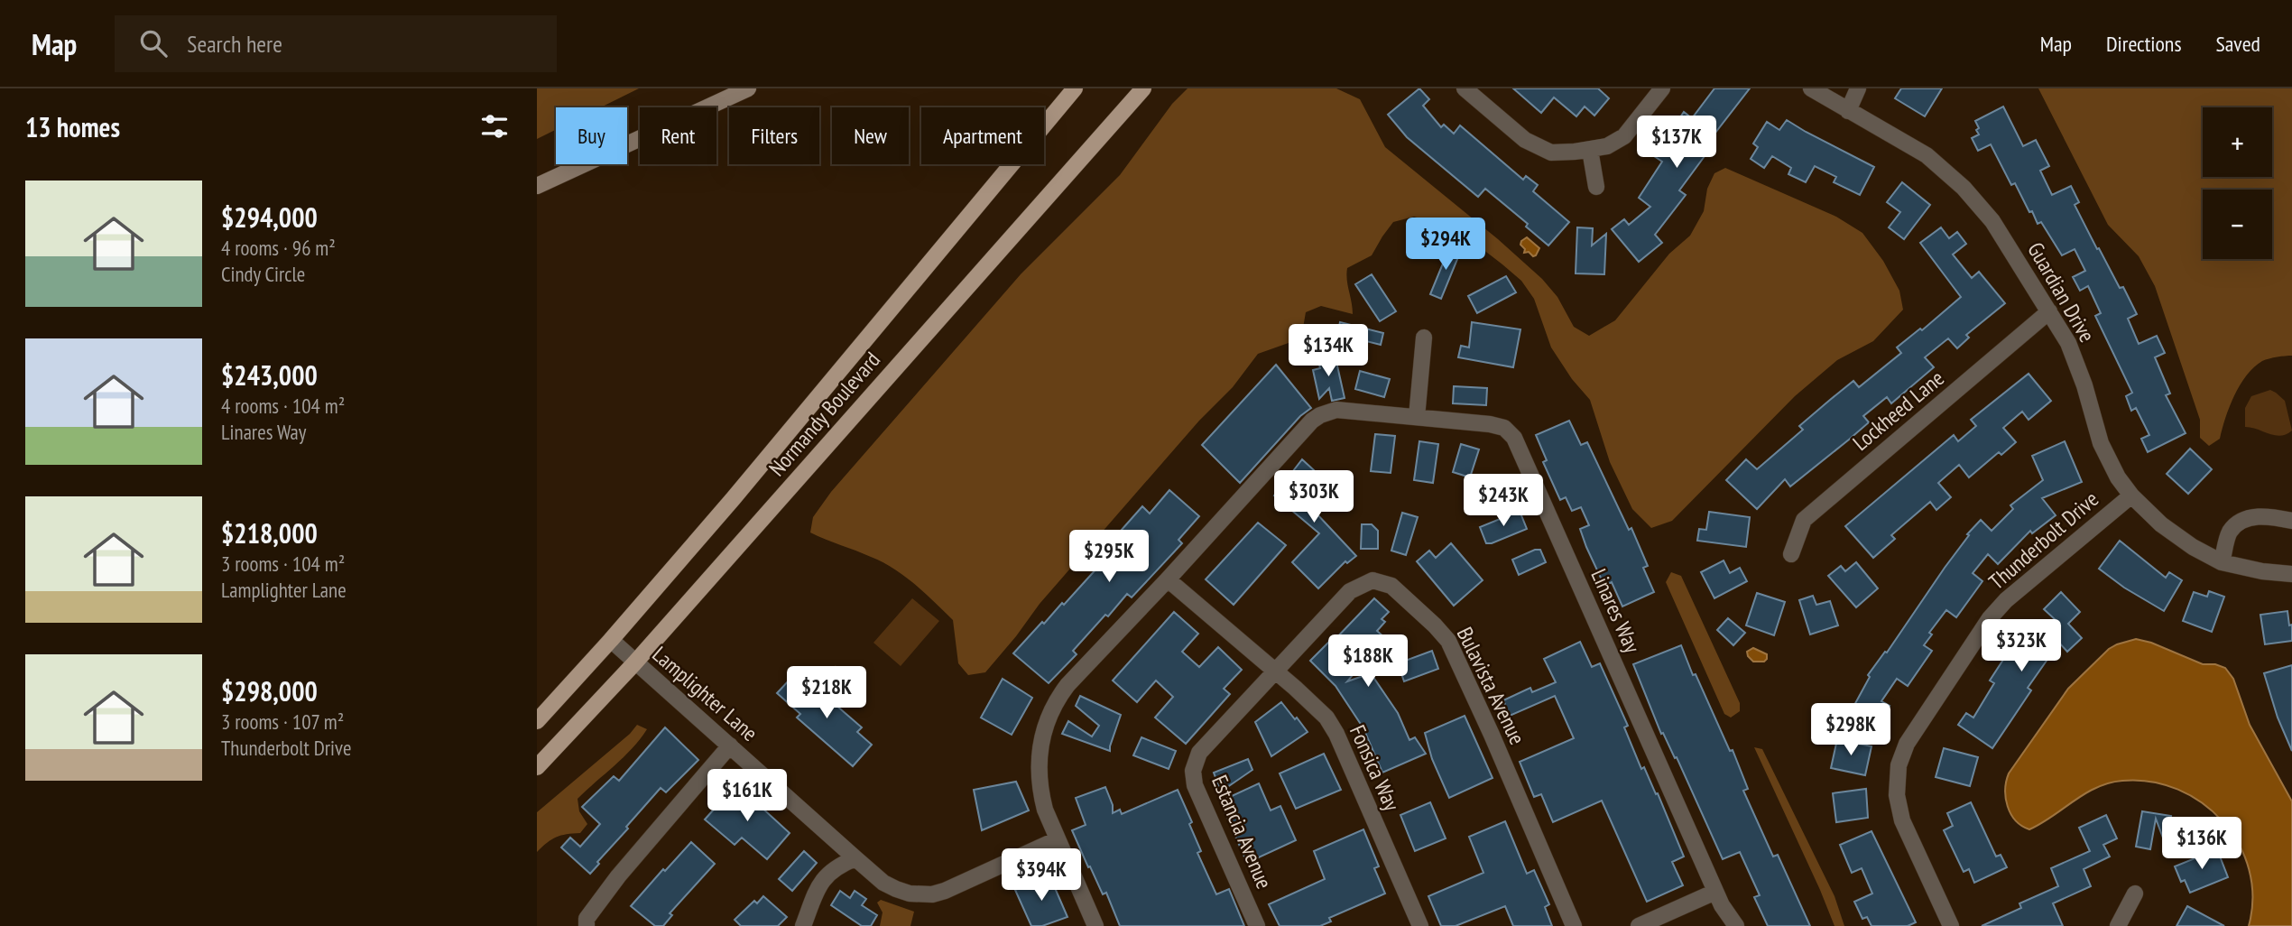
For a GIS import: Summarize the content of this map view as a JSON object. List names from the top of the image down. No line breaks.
{"streets":{"main road":["Normandy Boulevard"],"street":["Guardian Drive","Lockheed Lane","Thunderbolt Drive","Linares Way","Bulavista Avenue","Lamplighter Lane","Fonsica Way","Estancia Avenue"]},"crossings":[["Guardian Drive","Lockheed Lane"],["Guardian Drive","Thunderbolt Drive"],["Normandy Boulevard","Lamplighter Lane"],["Linares Way","Lamplighter Lane"],["Linares Way","Fonsica Way"],["Bulavista Avenue","Fonsica Way"],["Bulavista Avenue","Estancia Avenue"],["Fonsica Way","Estancia Avenue"]],"page":{"header":"Map","search":"Search here","nav":["Map","Directions","Saved"],"heading":"13 homes","map_buttons":["+","−"],"chip":["Buy","Rent","Filters","New","Apartment"],"price":["$137K","$294K","$134K","$303K","$243K","$295K","$323K","$188K","$218K","$298K","$161K","$136K","$394K"],"list":[{"name":"$294,000","note":"4 rooms · 96 m² · Cindy Circle"},{"name":"$243,000","note":"4 rooms · 104 m² · Linares Way"},{"name":"$218,000","note":"3 rooms · 104 m² · Lamplighter Lane"},{"name":"$298,000","note":"3 rooms · 107 m² · Thunderbolt Drive"}]}}
